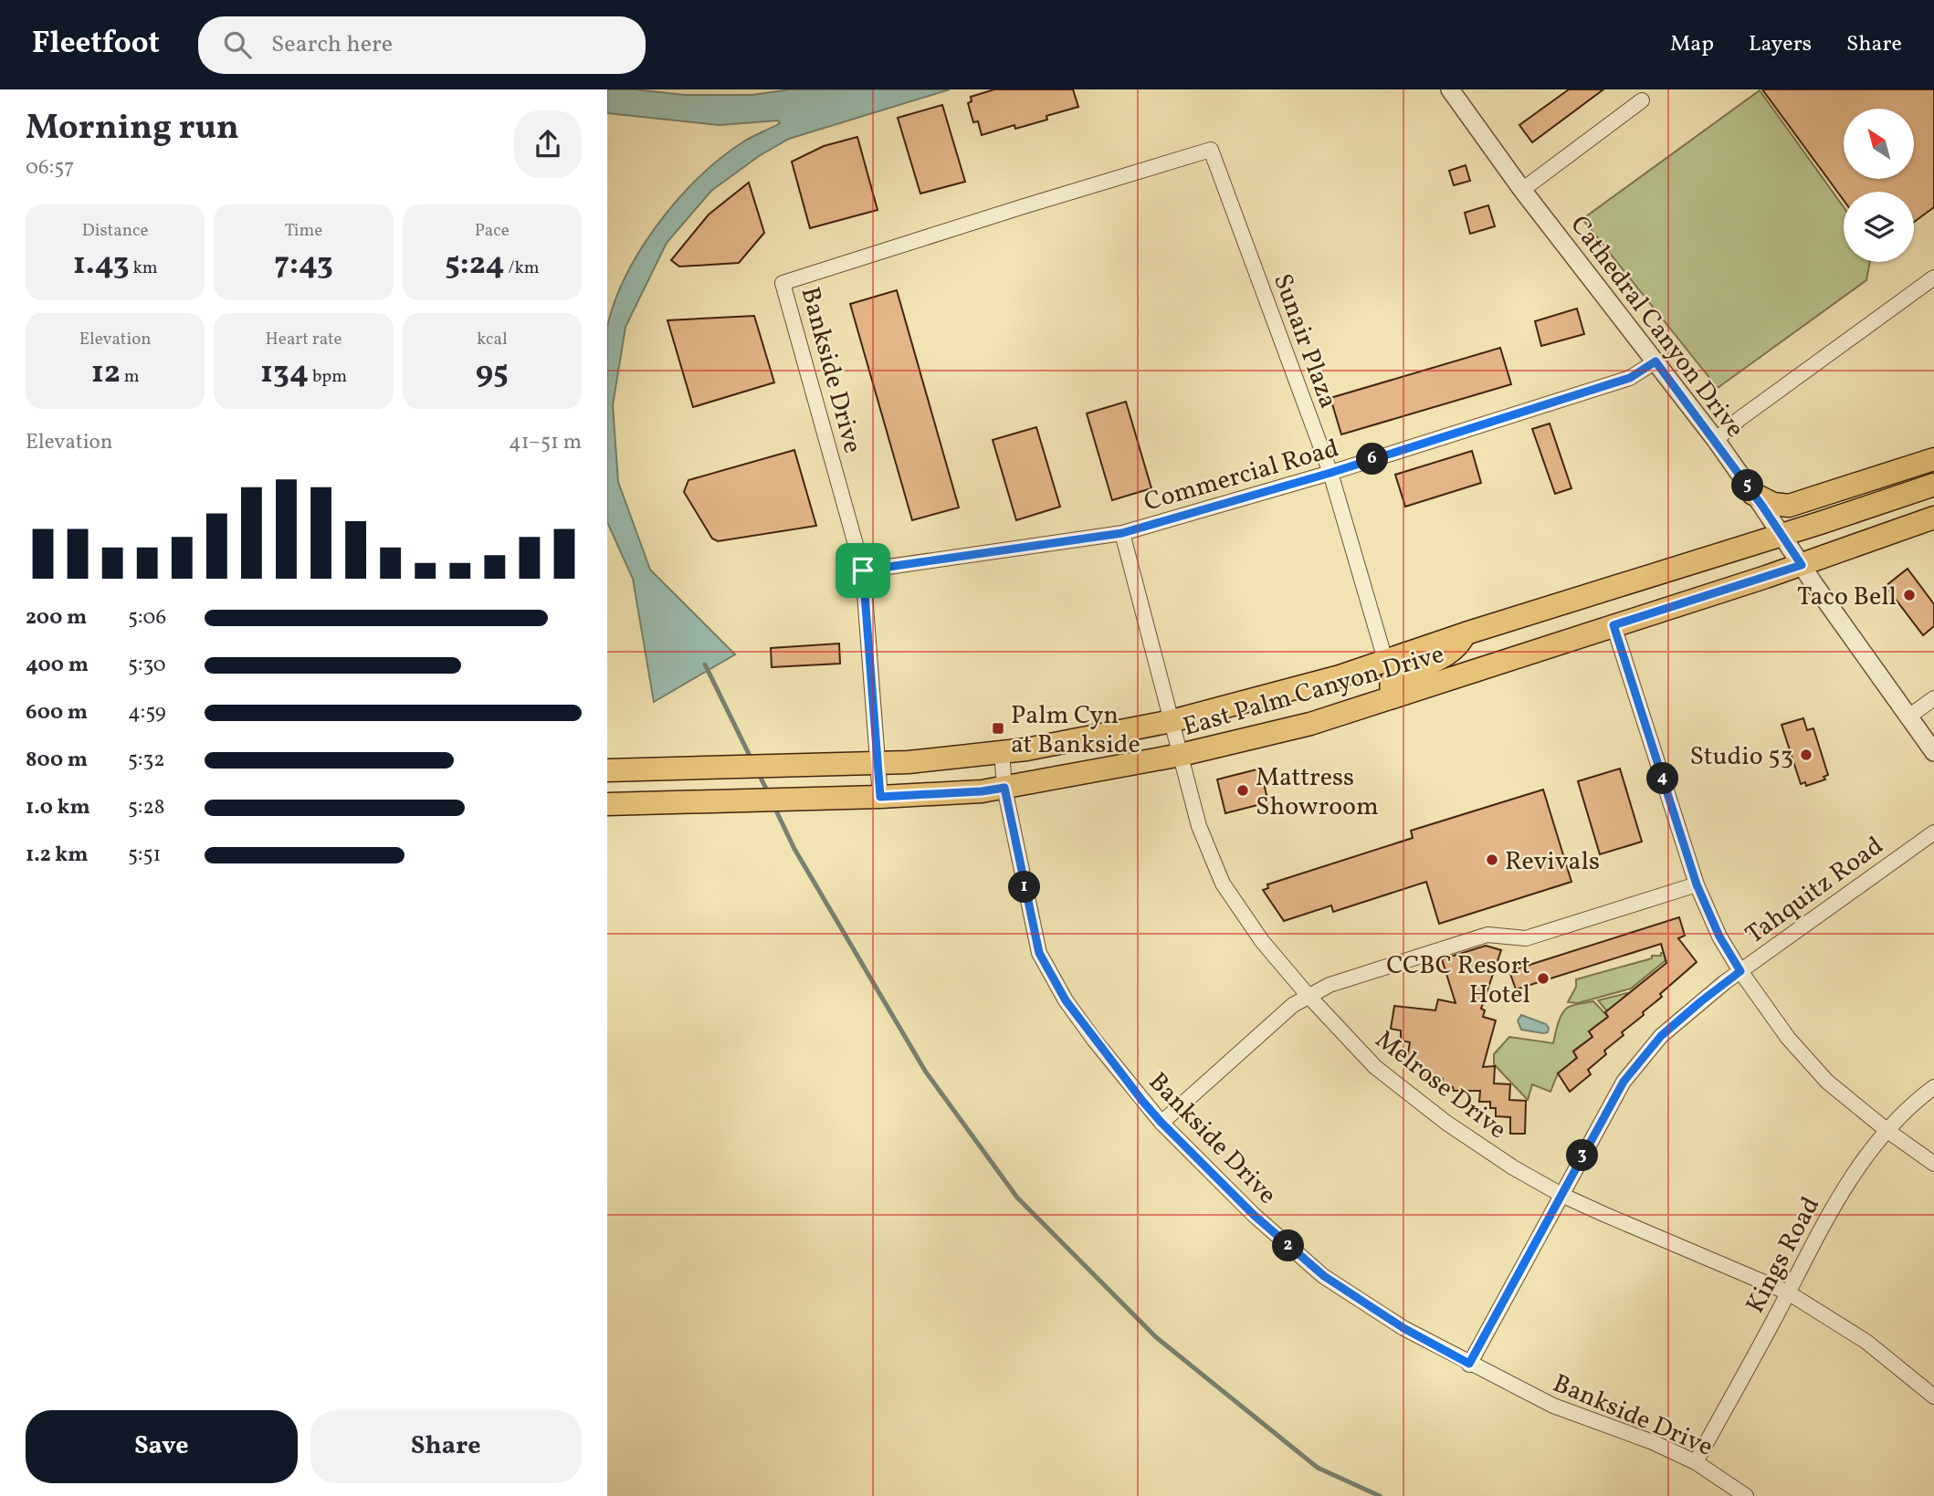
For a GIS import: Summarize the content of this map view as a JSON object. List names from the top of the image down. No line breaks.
{"streets":{"main road":["East Palm Canyon Drive"],"street":["Cathedral Canyon Drive","Sunair Plaza","Bankside Drive","Commercial Road","Tahquitz Road","Melrose Drive","Kings Road"]},"crossings":[["Cathedral Canyon Drive","Commercial Road"],["Cathedral Canyon Drive","East Palm Canyon Drive"],["Sunair Plaza","Bankside Drive"],["Sunair Plaza","Commercial Road"],["Sunair Plaza","East Palm Canyon Drive"],["Bankside Drive","Commercial Road"],["Bankside Drive","East Palm Canyon Drive"],["Bankside Drive","Tahquitz Road"],["Bankside Drive","Kings Road"],["Commercial Road","Melrose Drive"],["East Palm Canyon Drive","Melrose Drive"],["Tahquitz Road","Melrose Drive"],["Melrose Drive","Kings Road"]],"places":{"other":["Taco Bell","Studio 53","Mattress Showroom","Revivals","CCBC Resort Hotel"],"transit":["Palm Cyn at Bankside"]},"north":"top left","page":{"header":"Fleetfoot","search":"Search here","nav":["Map","Layers","Share"],"heading":["Morning run","06:57"],"stats":[["Distance","1.43 km"],["Time","7:43"],["Pace","5:24 /km"],["Elevation","12 m"],["Heart rate","134 bpm"],["kcal","95"]],"chart":["Elevation","41–51 m"],"pins":["6","5","4","1","3","2"],"list":[{"name":"200 m","note":"5:06"},{"name":"400 m","note":"5:30"},{"name":"600 m","note":"4:59"},{"name":"800 m","note":"5:32"},{"name":"1.0 km","note":"5:28"},{"name":"1.2 km","note":"5:51"}],"buttons":["Save","Share"]}}
